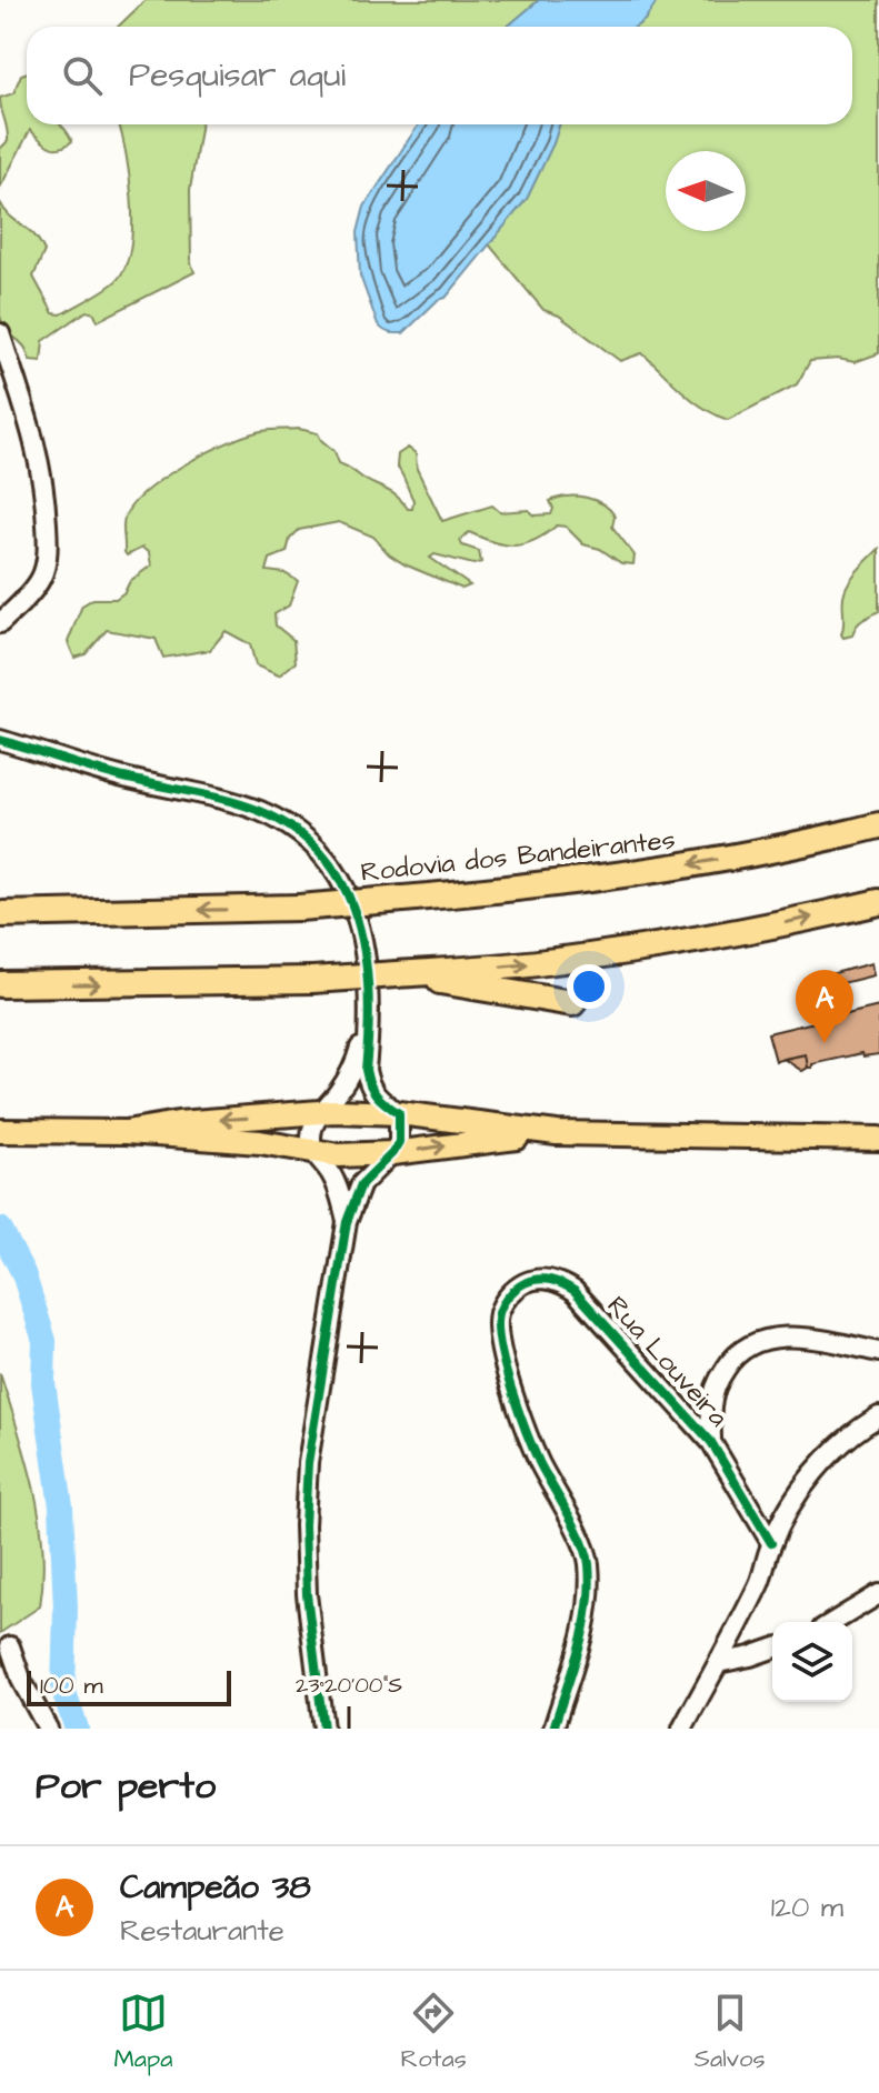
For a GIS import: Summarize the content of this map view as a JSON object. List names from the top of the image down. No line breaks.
{"streets":{"highway":["Rodovia dos Bandeirantes"],"street":["Rua Louveira"]},"scale_bar":"100 m","north":"left","page":{"search":"Pesquisar aqui","pins":"A","scale":"100 m","heading":"Por perto","list":[{"mark":"A","name":"Campeão 38","note":"Restaurante","value":"120 m"}],"nav":["Mapa","Rotas","Salvos"]},"coordinates":["23°20'00\"S"]}
